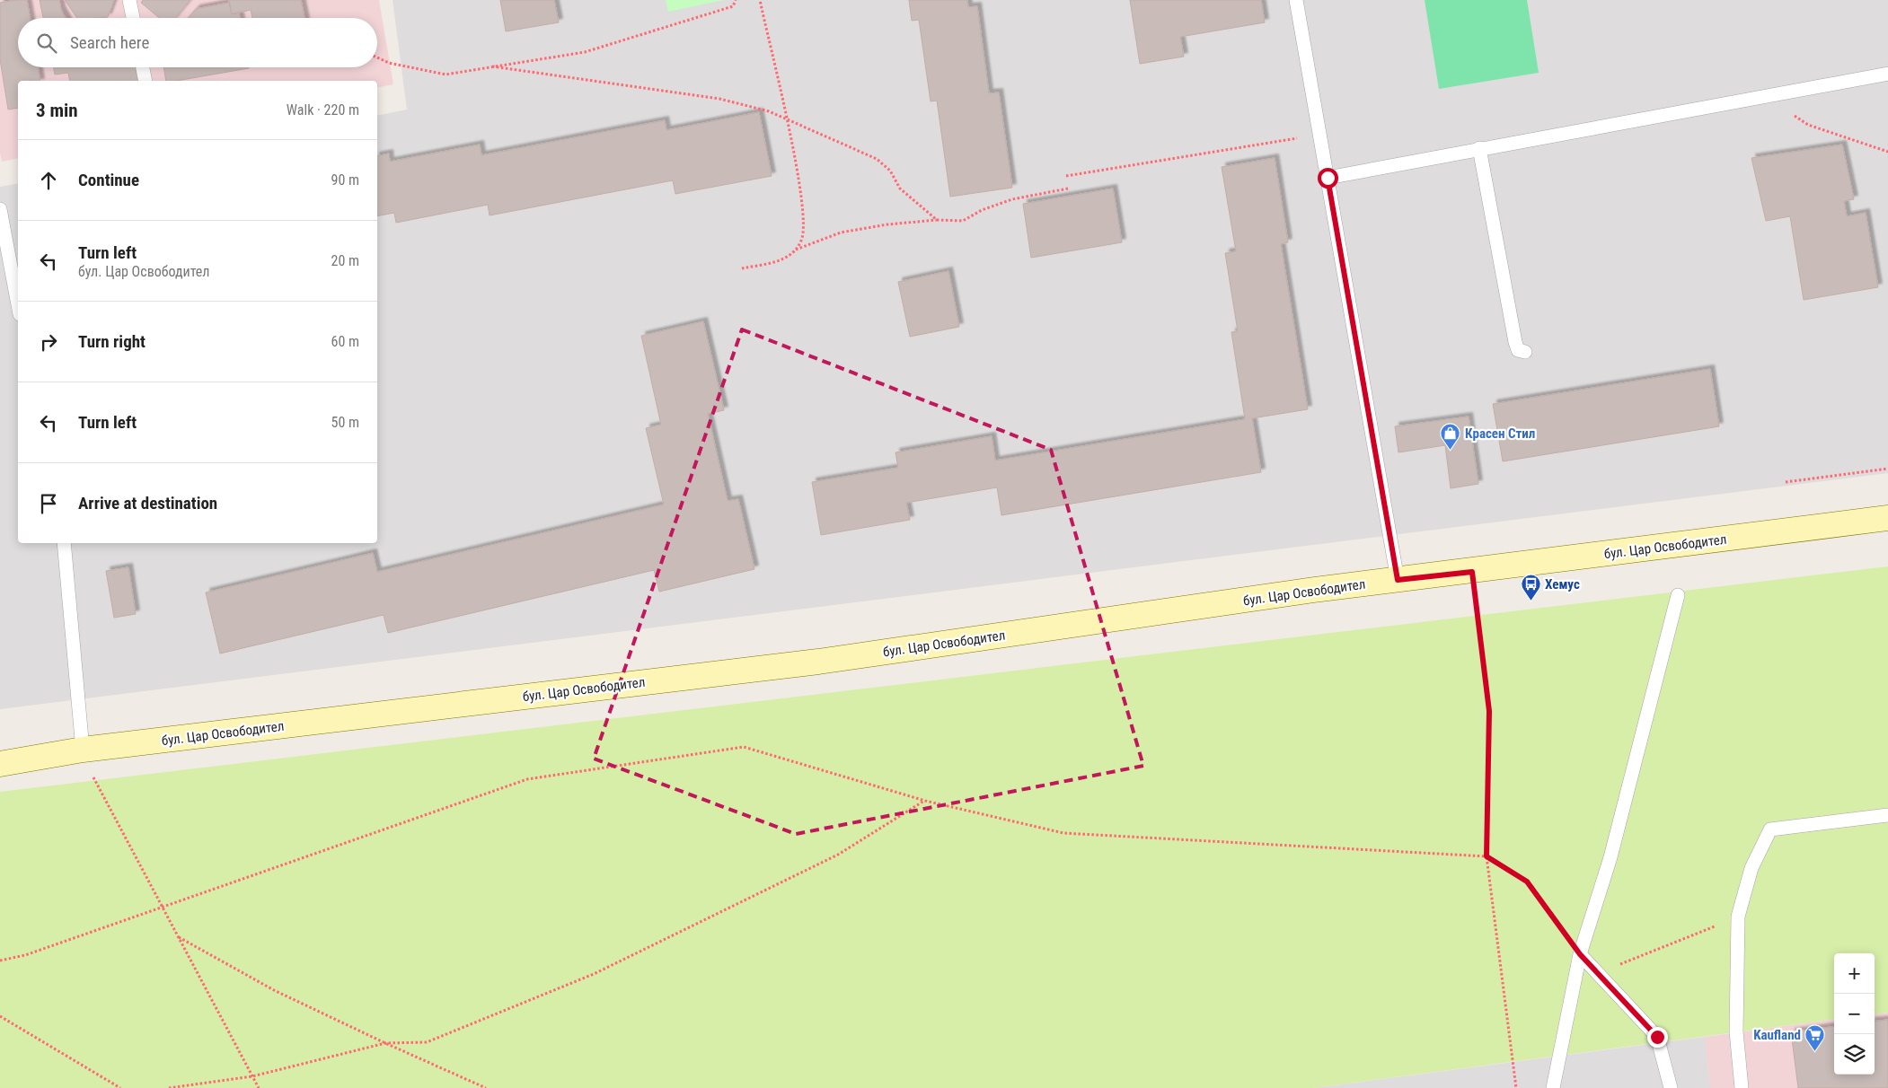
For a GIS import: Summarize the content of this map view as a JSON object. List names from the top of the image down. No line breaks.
{"streets":{"main road":["бул. Цар Освободител"]},"places":{"shop":["Красен Стил"],"bus stop":["Хемус"],"supermarket":["Kaufland"]},"page":{"search":"Search here","heading":["3 min","Walk · 220 m"],"list":[["Continue","90 m"],["Turn left","бул. Цар Освободител","20 m"],["Turn right","60 m"],["Turn left","50 m"],"Arrive at destination"],"map_buttons":["+","−"]}}
